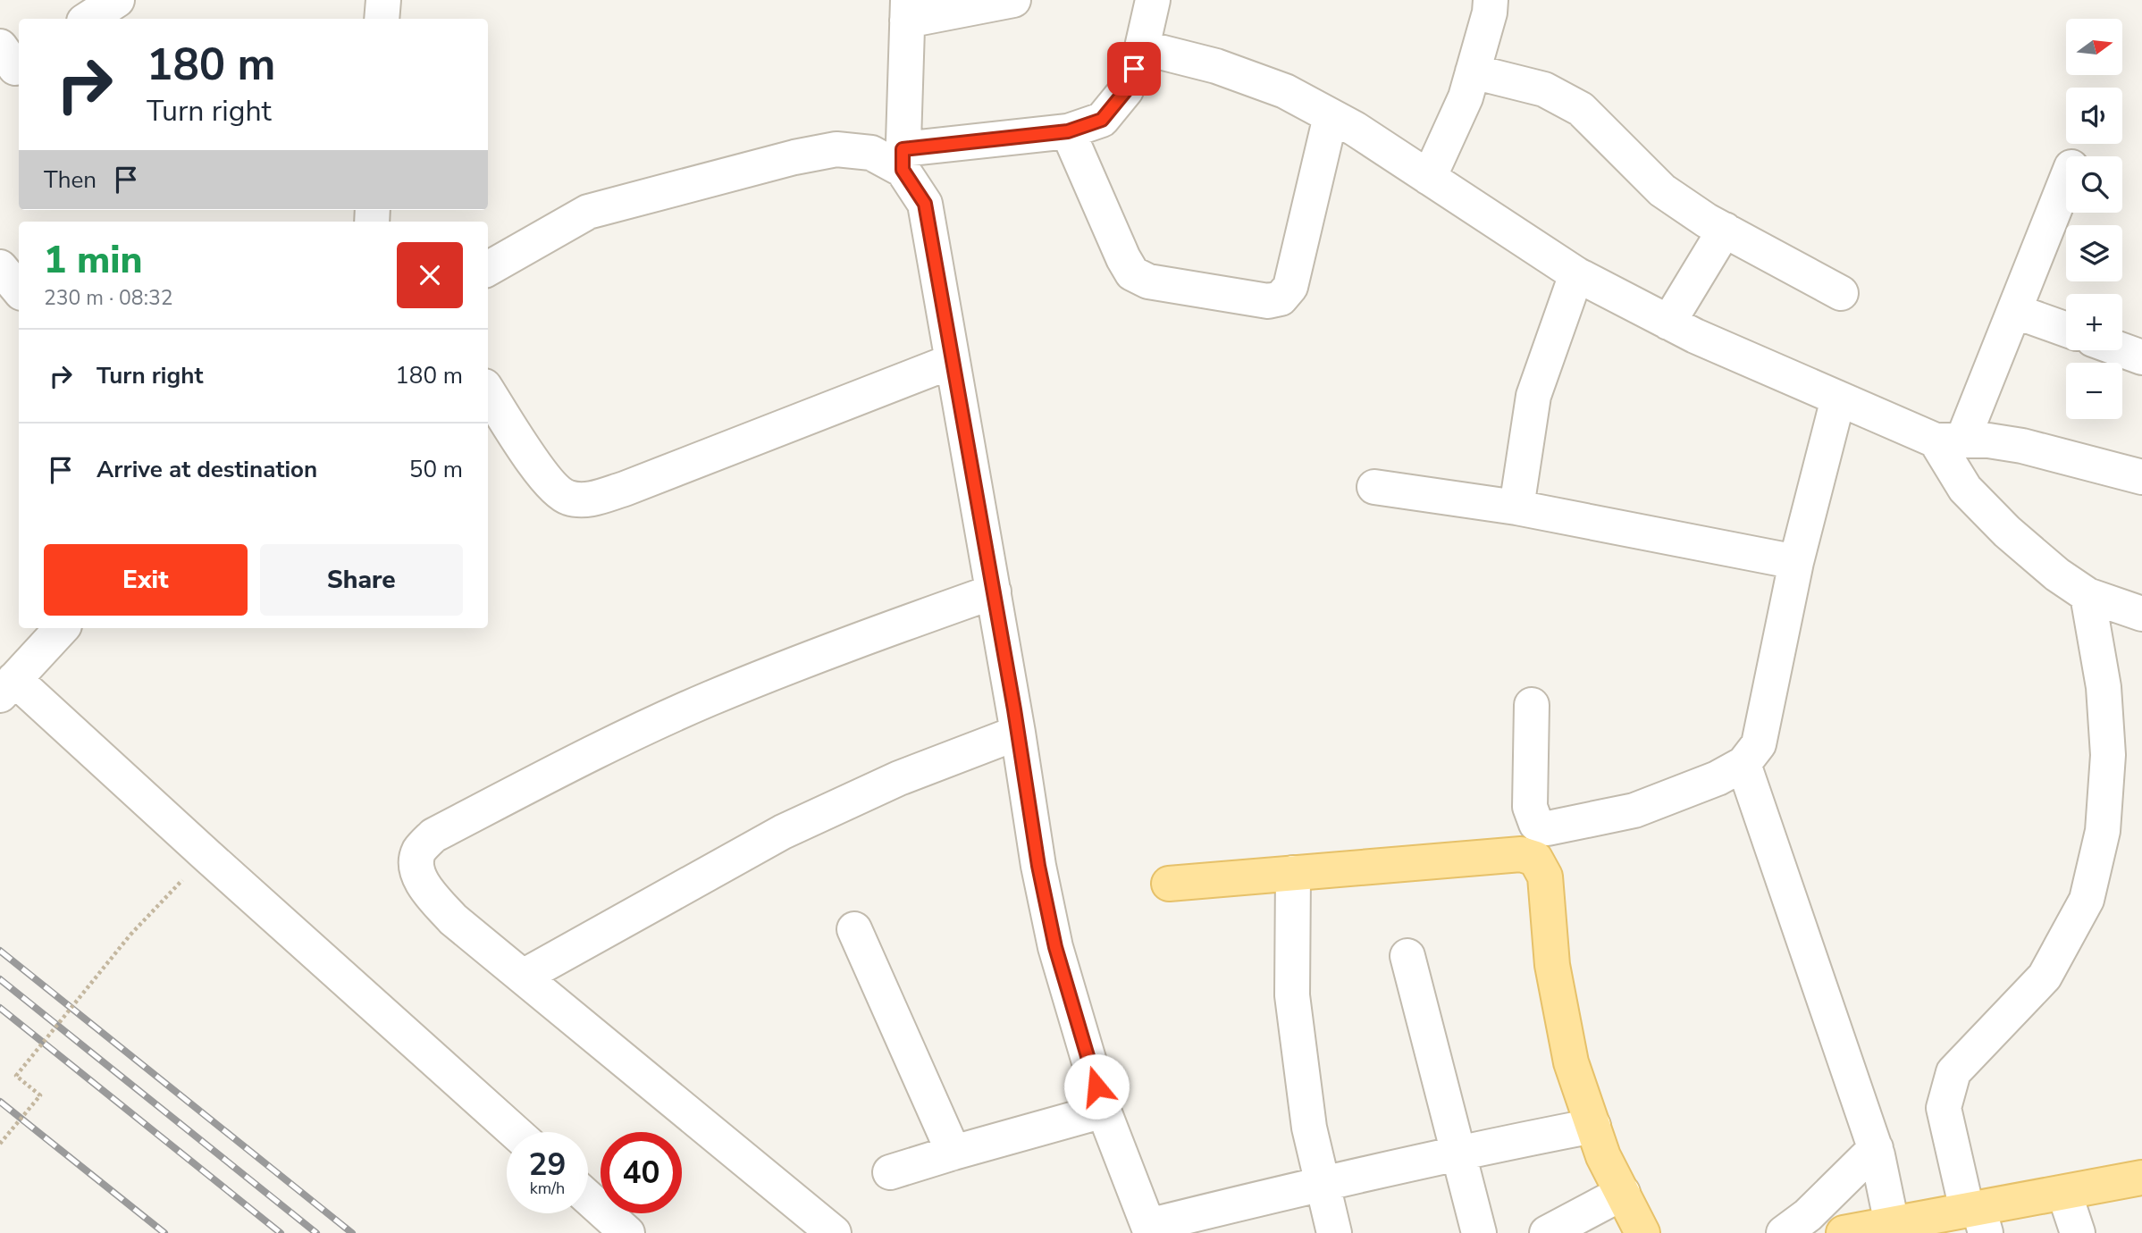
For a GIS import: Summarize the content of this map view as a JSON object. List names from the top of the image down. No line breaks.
{"north":"right","page":{"map_buttons":["+","−"],"turn":["180 m","Turn right"],"then":"Then","heading":["1 min","230 m · 08:32"],"list":[{"name":"Turn right","value":"180 m"},{"name":"Arrive at destination","value":"50 m"}],"buttons":["Exit","Share"],"speed":"29 km/h","limit":"40"}}
